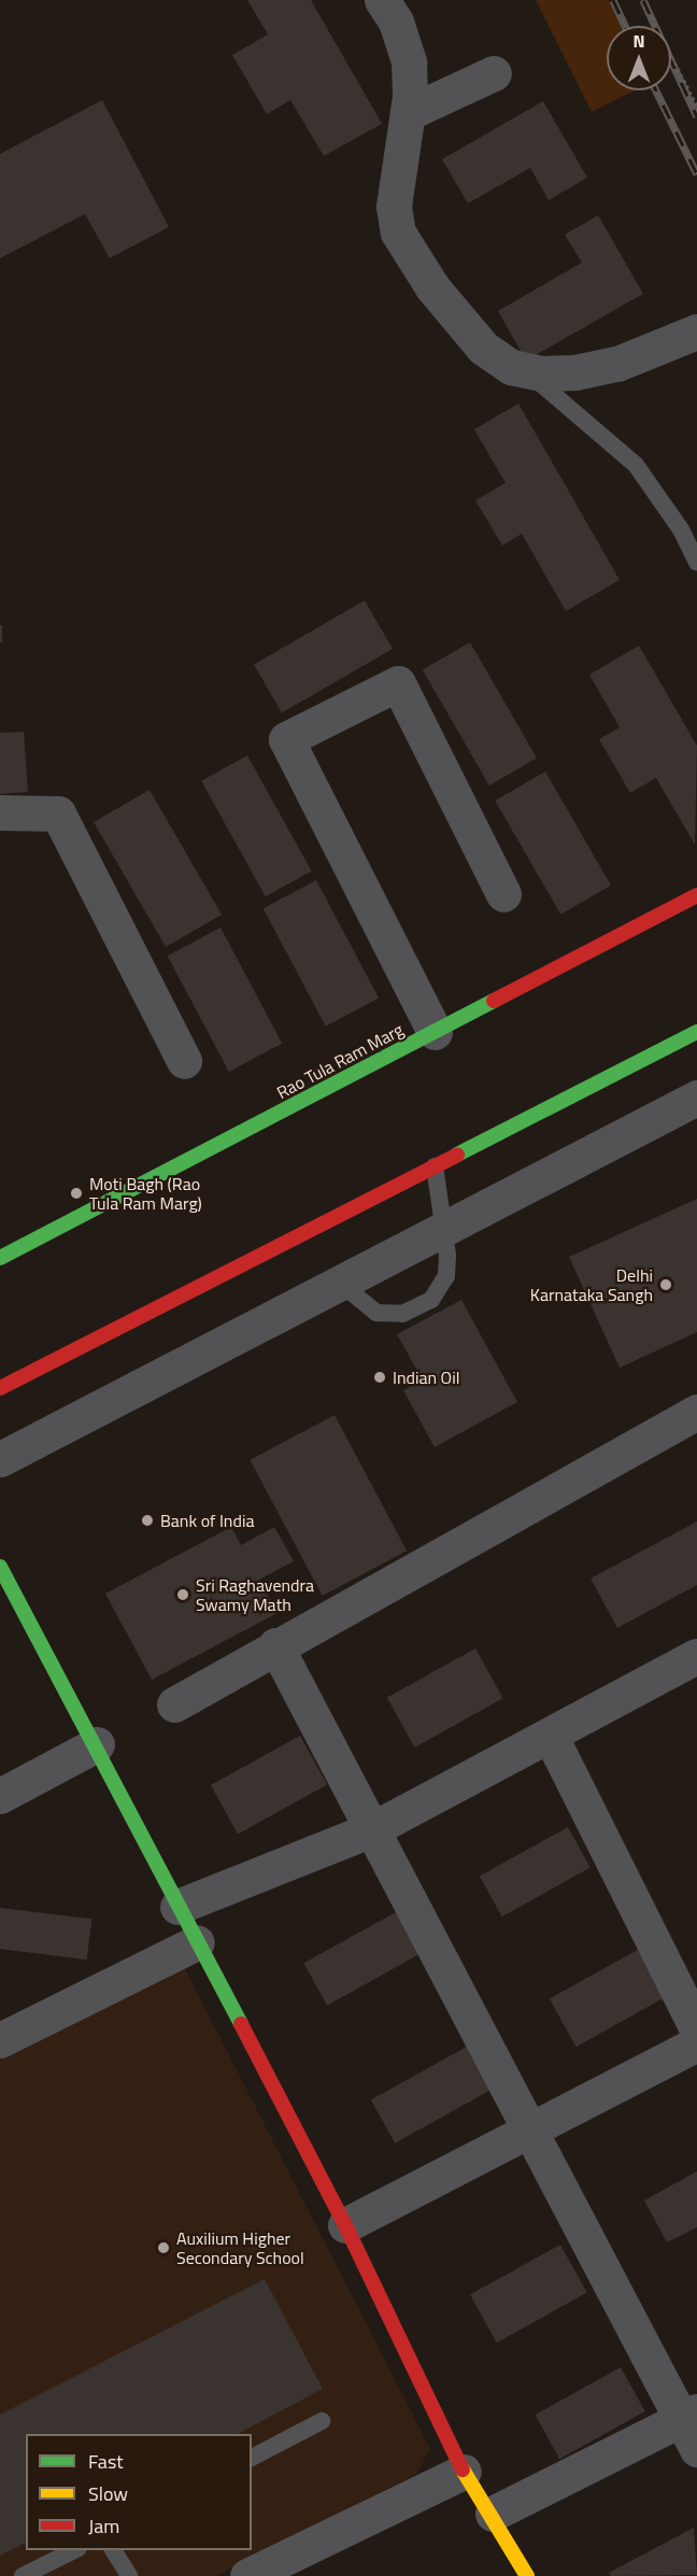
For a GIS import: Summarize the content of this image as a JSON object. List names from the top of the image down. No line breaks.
{"streets":{"main road":["Rao Tula Ram Marg"]},"places":["Moti Bagh (Rao Tula Ram Marg)","Delhi Karnataka Sangh","Indian Oil","Bank of India","Sri Raghavendra Swamy Math","Auxilium Higher Secondary School"],"legend":["Fast","Slow","Jam"],"north":"top"}
